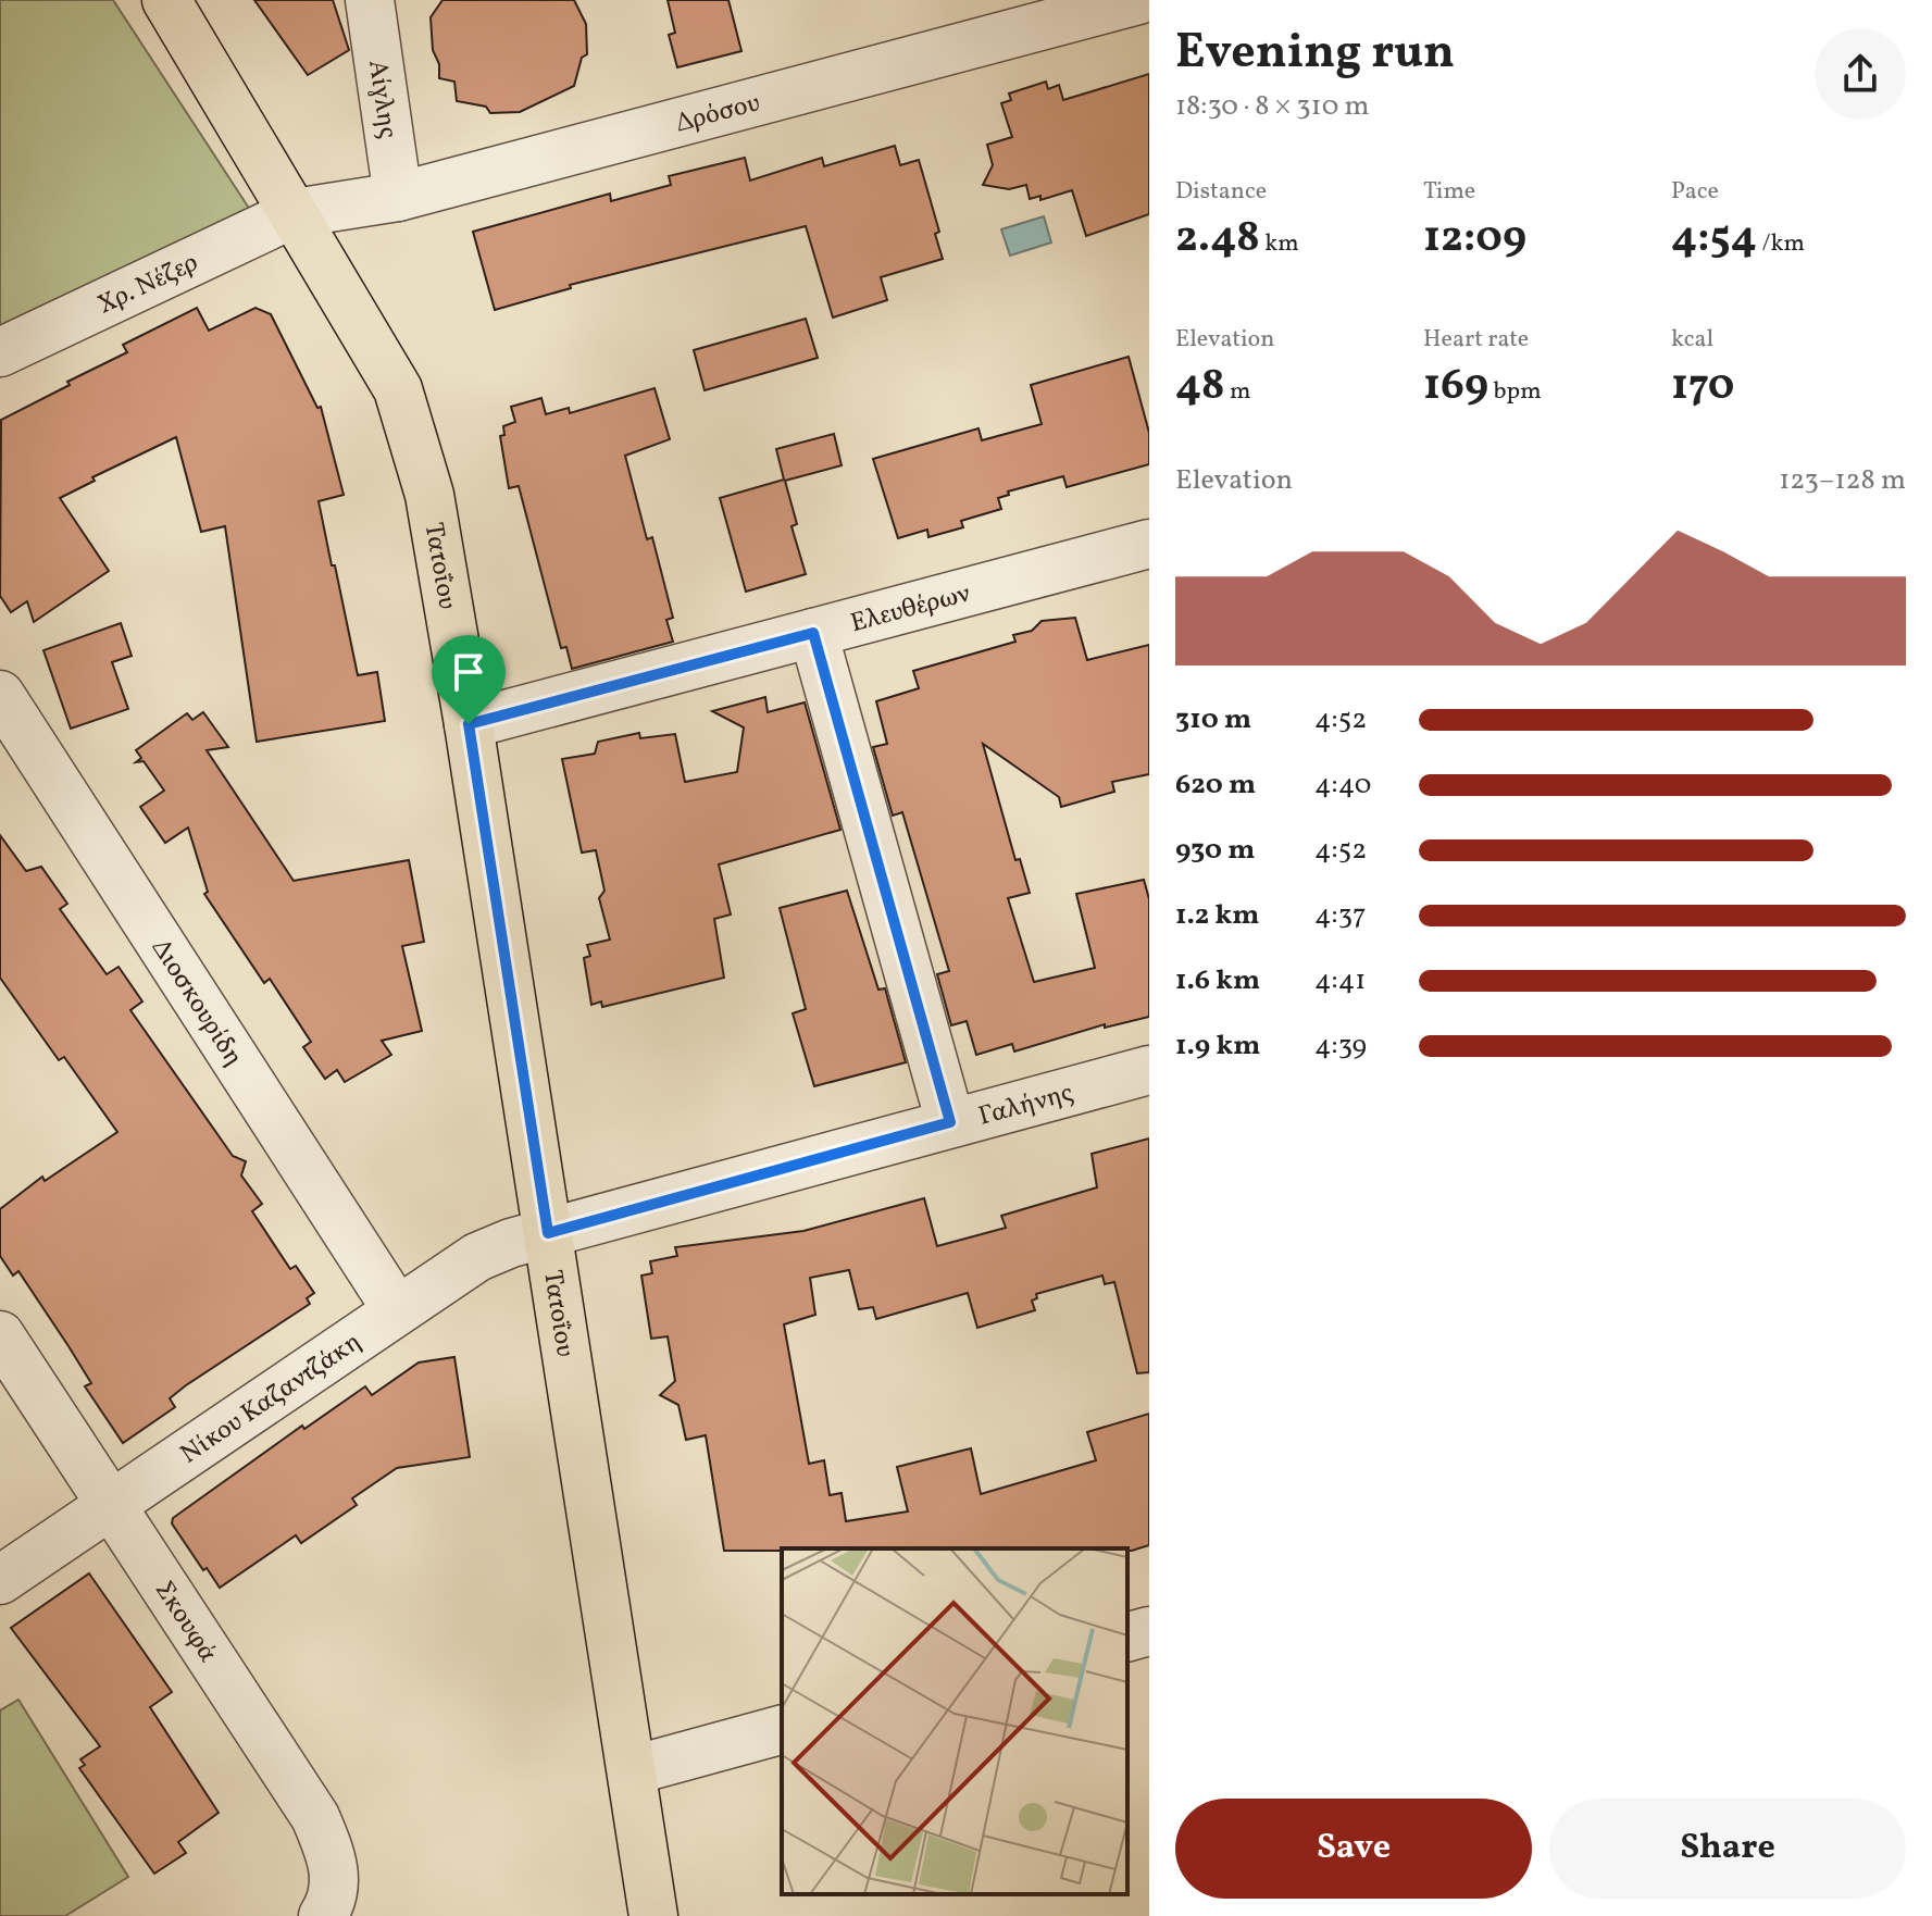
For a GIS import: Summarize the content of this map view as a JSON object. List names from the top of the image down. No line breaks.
{"streets":{"main road":["Τατοΐου"],"street":["Αίγλης","Δρόσου","Χρ. Νέζερ","Ελευθέρων","Διοσκουρίδη","Γαλήνης","Νίκου Καζαντζάκη","Σκουφά"]},"crossings":[["Αίγλης","Δρόσου"],["Δρόσου","Χρ. Νέζερ"],["Δρόσου","Τατοΐου"],["Χρ. Νέζερ","Τατοΐου"],["Τατοΐου","Ελευθέρων"],["Τατοΐου","Γαλήνης"],["Τατοΐου","Νίκου Καζαντζάκη"],["Διοσκουρίδη","Νίκου Καζαντζάκη"],["Γαλήνης","Νίκου Καζαντζάκη"],["Νίκου Καζαντζάκη","Σκουφά"]],"page":{"heading":["Evening run","18:30 · 8 × 310 m"],"stats":[["Distance","2.48 km"],["Time","12:09"],["Pace","4:54 /km"],["Elevation","48 m"],["Heart rate","169 bpm"],["kcal","170"]],"chart":["Elevation","123–128 m"],"list":[{"name":"310 m","note":"4:52"},{"name":"620 m","note":"4:40"},{"name":"930 m","note":"4:52"},{"name":"1.2 km","note":"4:37"},{"name":"1.6 km","note":"4:41"},{"name":"1.9 km","note":"4:39"}],"buttons":["Save","Share"]}}
